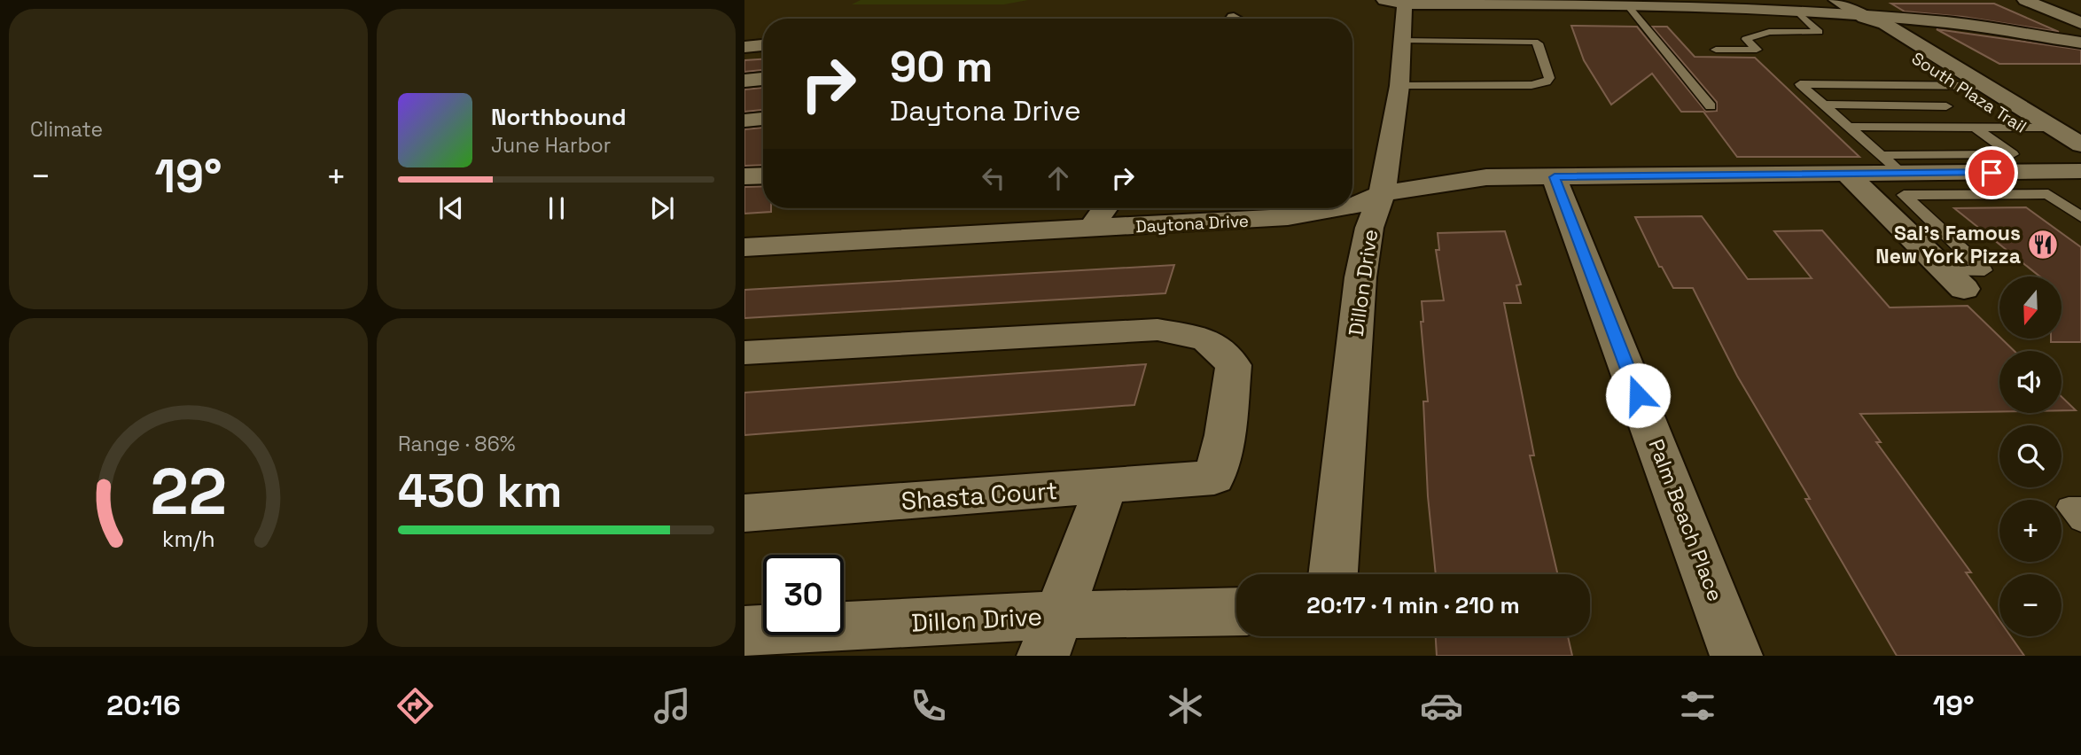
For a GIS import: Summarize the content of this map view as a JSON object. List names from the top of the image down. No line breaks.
{"streets":{"street":["South Plaza Trail","Daytona Drive","Dillon Drive","Shasta Court","Palm Beach Place"]},"crossings":[["Daytona Drive","Dillon Drive"],["Daytona Drive","Palm Beach Place"]],"places":{"restaurant":["Sal's Famous New York Pizza"]},"north":"bottom","page":{"tile":["Climate",["Range · 86%","430 km"]],"turn":["90 m","Daytona Drive"],"song":["Northbound","June Harbor"],"heat":["−","19°","+"],"map_buttons":["+","−"],"limit":"30","trip":"20:17 · 1 min · 210 m","tabs":["20:16","19°"],"gauge":["22","km/h"]}}
